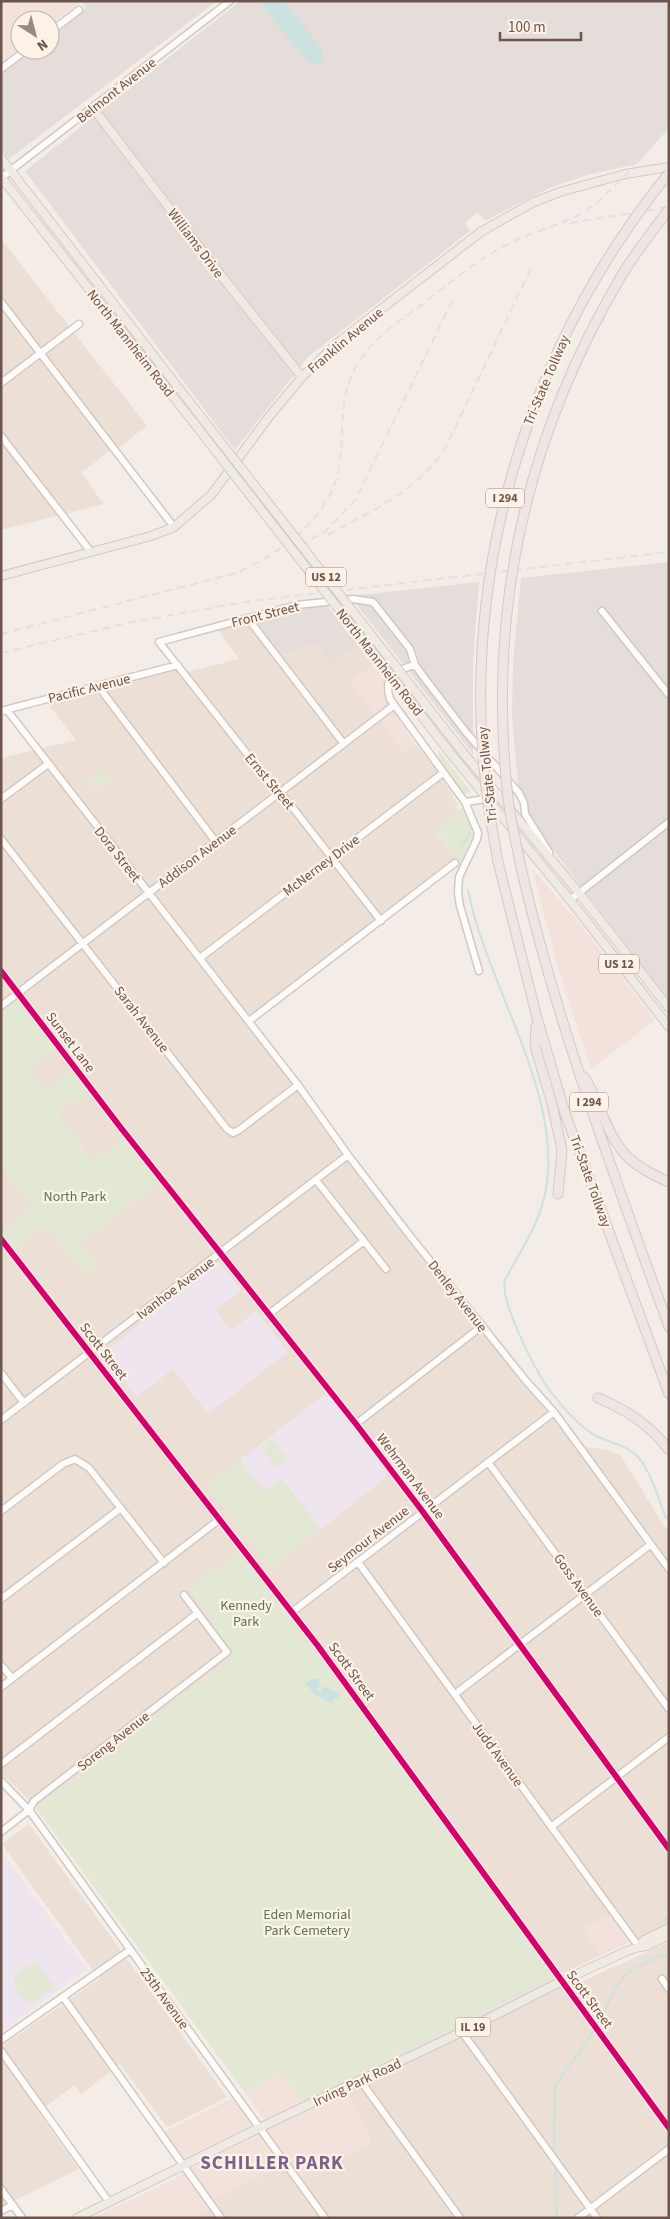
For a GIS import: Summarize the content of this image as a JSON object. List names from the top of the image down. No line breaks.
{"streets":{"highway":["Tri-State Tollway","I 294"],"main road":["Williams Drive","Franklin Avenue","North Mannheim Road","US 12","IL 19","Irving Park Road"],"street":["Belmont Avenue","Front Street","Pacific Avenue","Ernst Street","Dora Street","Addison Avenue","McNerney Drive","Sarah Avenue","Sunset Lane","Ivanhoe Avenue","Denley Avenue","Scott Street","Wehrman Avenue","Seymour Avenue","Goss Avenue","Soreng Avenue","Judd Avenue","25th Avenue"]},"crossings":[["Belmont Avenue","Williams Drive"],["Belmont Avenue","North Mannheim Road"],["Williams Drive","Franklin Avenue"],["Front Street","Ernst Street"],["Pacific Avenue","Ernst Street"],["Pacific Avenue","Dora Street"],["Ernst Street","Addison Avenue"],["Ernst Street","McNerney Drive"],["Dora Street","Addison Avenue"],["Dora Street","McNerney Drive"],["Dora Street","Denley Avenue"],["Addison Avenue","Sarah Avenue"],["Addison Avenue","Sunset Lane"],["Sarah Avenue","Denley Avenue"],["Sunset Lane","Wehrman Avenue"],["Ivanhoe Avenue","Denley Avenue"],["Ivanhoe Avenue","Scott Street"],["Ivanhoe Avenue","Wehrman Avenue"],["Denley Avenue","Seymour Avenue"],["Scott Street","Seymour Avenue"],["Scott Street","Irving Park Road"],["Wehrman Avenue","Seymour Avenue"],["Seymour Avenue","Goss Avenue"],["Seymour Avenue","Judd Avenue"],["Soreng Avenue","25th Avenue"],["Judd Avenue","Irving Park Road"],["25th Avenue","Irving Park Road"]],"districts":["SCHILLER PARK"],"parks":["North Park","Kennedy Park","Eden Memorial Park Cemetery"],"scale_bar":"100 m","north":"bottom right"}
